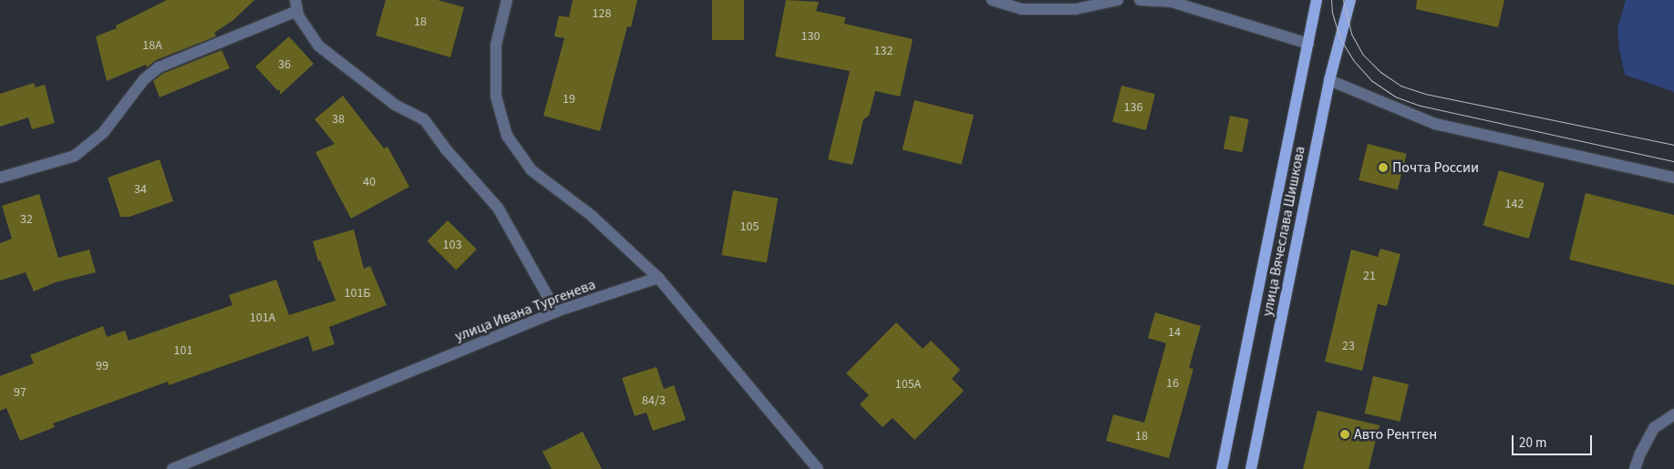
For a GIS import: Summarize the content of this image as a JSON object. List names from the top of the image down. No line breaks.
{"streets":{"main road":["улица Вячеслава Шишкова"],"street":["улица Ивана Тургенева"]},"places":["Почта России","Авто Рентген"],"house_numbers":["128","18","130","18А","132","36","19","136","38","40","34","142","32","105","103","21","101Б","101А","14","23","101","99","16","105А","97","84/3","18"],"scale_bar":"20 m"}
